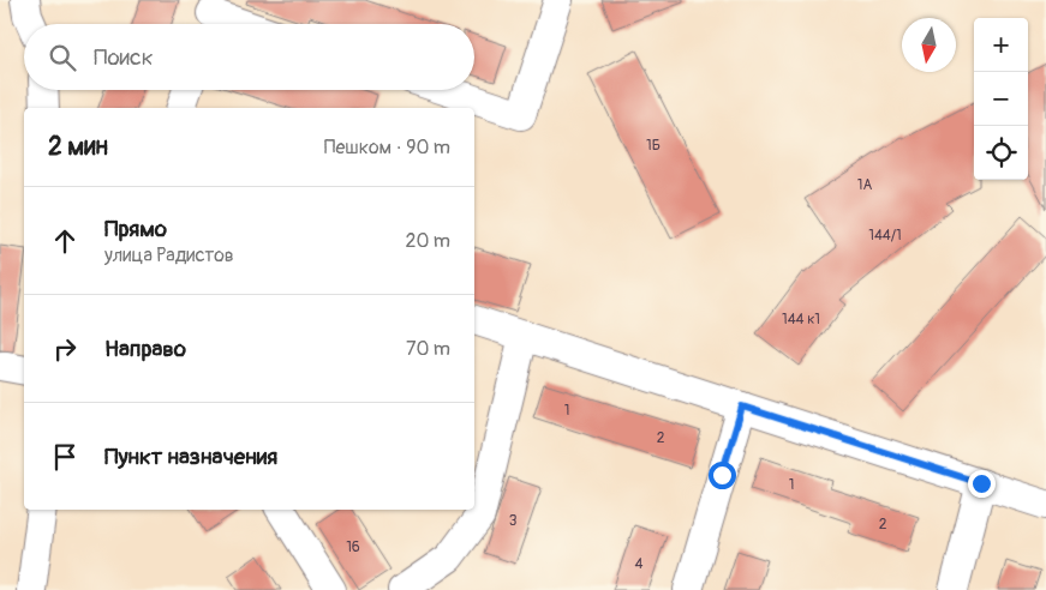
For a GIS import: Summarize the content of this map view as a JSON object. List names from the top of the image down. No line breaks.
{"house_numbers":["1Б","1А","144/1","144 к1","1","2","1","3","2","16","4"],"north":"bottom","page":{"map_buttons":["+","−"],"search":"Поиск","heading":["2 мин","Пешком · 90 m"],"list":[["Прямо","улица Радистов","20 m"],["Направо","70 m"],"Пункт назначения"]}}
